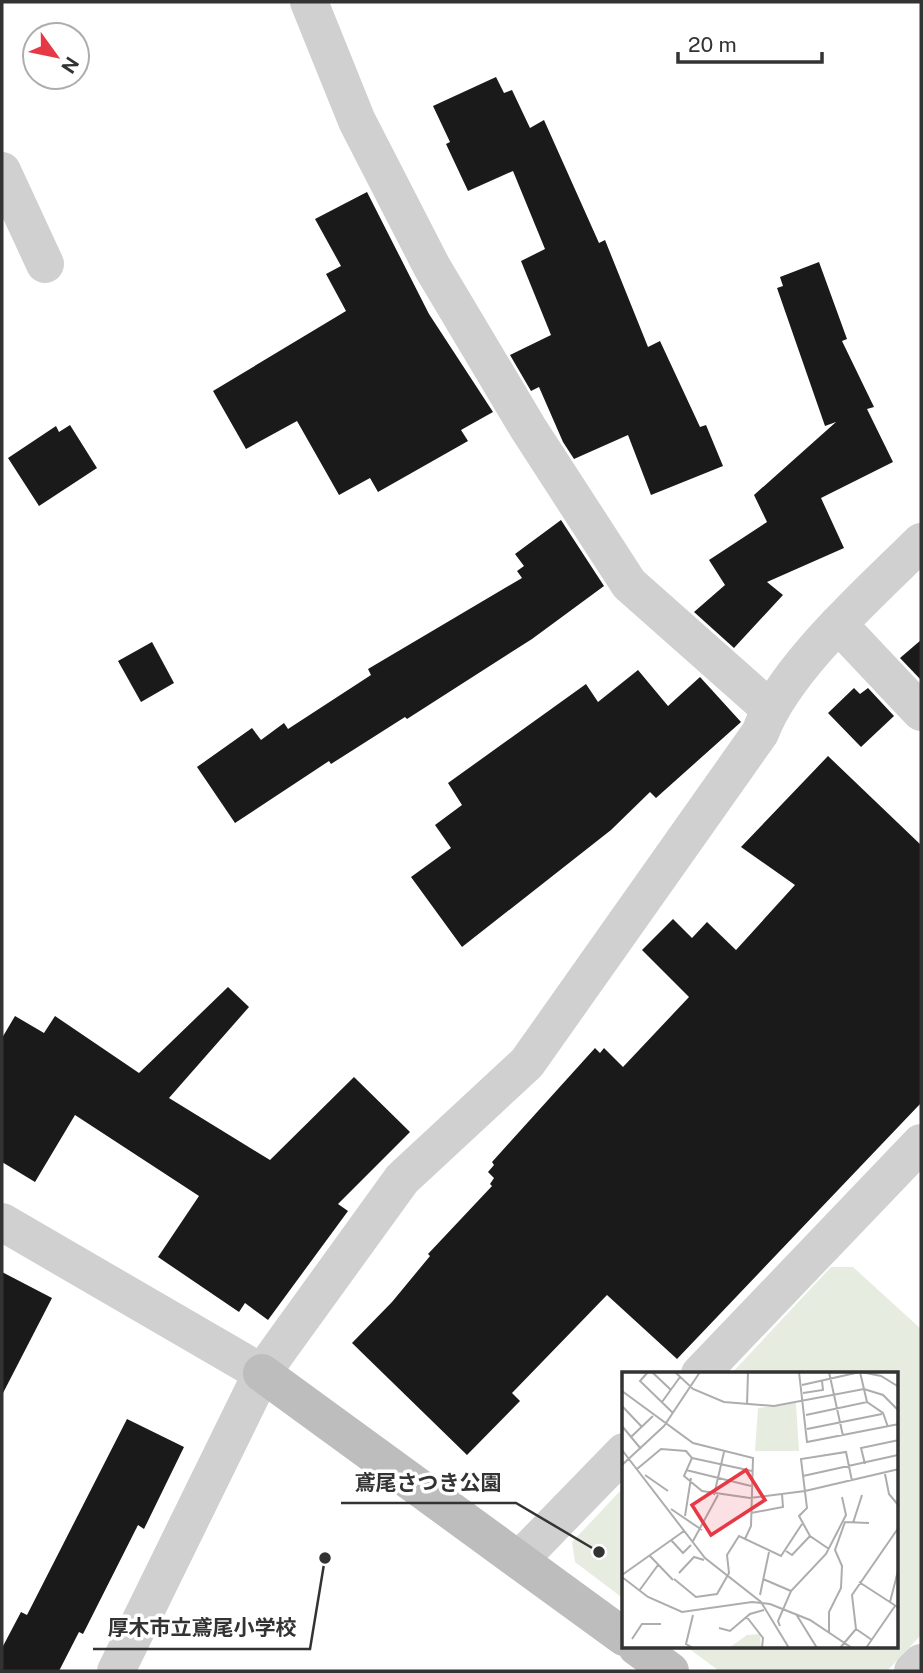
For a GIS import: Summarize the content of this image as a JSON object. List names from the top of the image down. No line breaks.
{"places":["鳶尾さつき公園","厚木市立鳶尾小学校"],"scale_bar":"20 m","north":"bottom right"}
